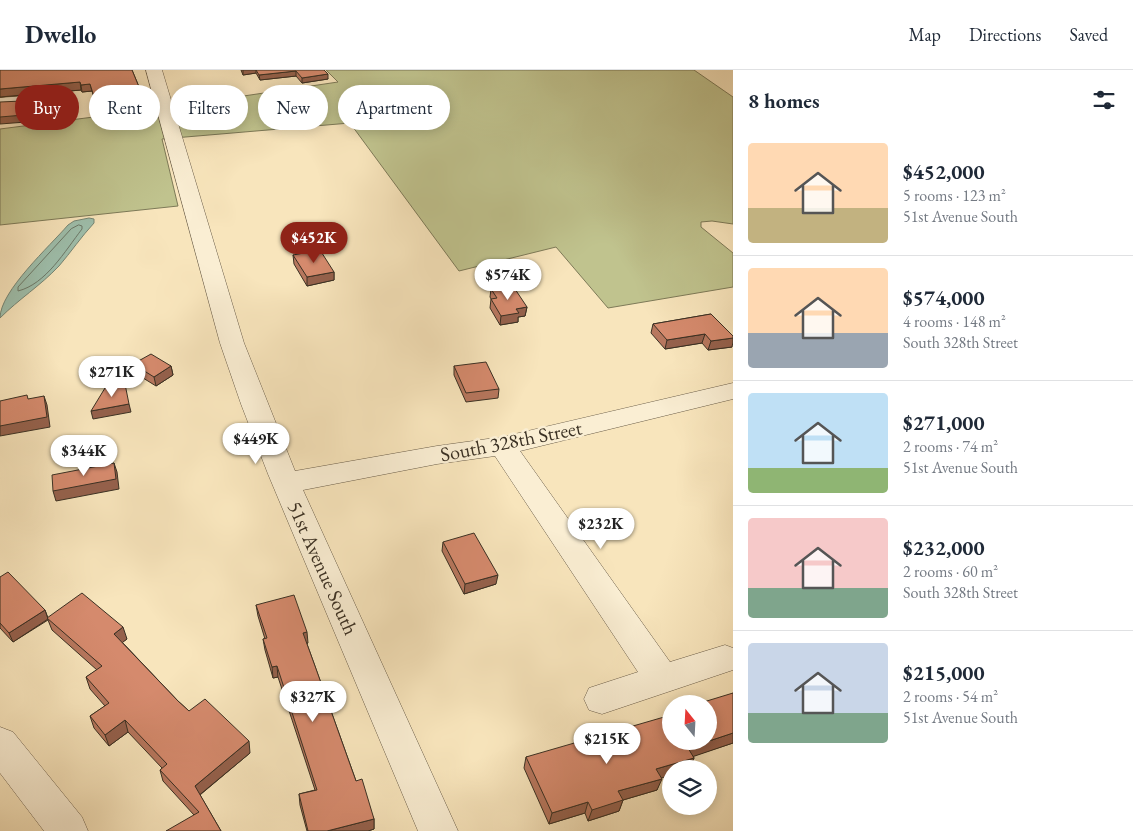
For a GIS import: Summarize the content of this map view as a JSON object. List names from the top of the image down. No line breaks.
{"streets":{"street":["South 328th Street","51st Avenue South"]},"crossings":[["South 328th Street","51st Avenue South"]],"north":"top","page":{"header":"Dwello","nav":["Map","Directions","Saved"],"heading":"8 homes","chip":["Buy","Rent","Filters","New","Apartment"],"list":[{"name":"$452,000","note":"5 rooms · 123 m² · 51st Avenue South"},{"name":"$574,000","note":"4 rooms · 148 m² · South 328th Street"},{"name":"$271,000","note":"2 rooms · 74 m² · 51st Avenue South"},{"name":"$232,000","note":"2 rooms · 60 m² · South 328th Street"},{"name":"$215,000","note":"2 rooms · 54 m² · 51st Avenue South"}],"price":["$452K","$574K","$271K","$449K","$344K","$232K","$327K","$215K"]}}
